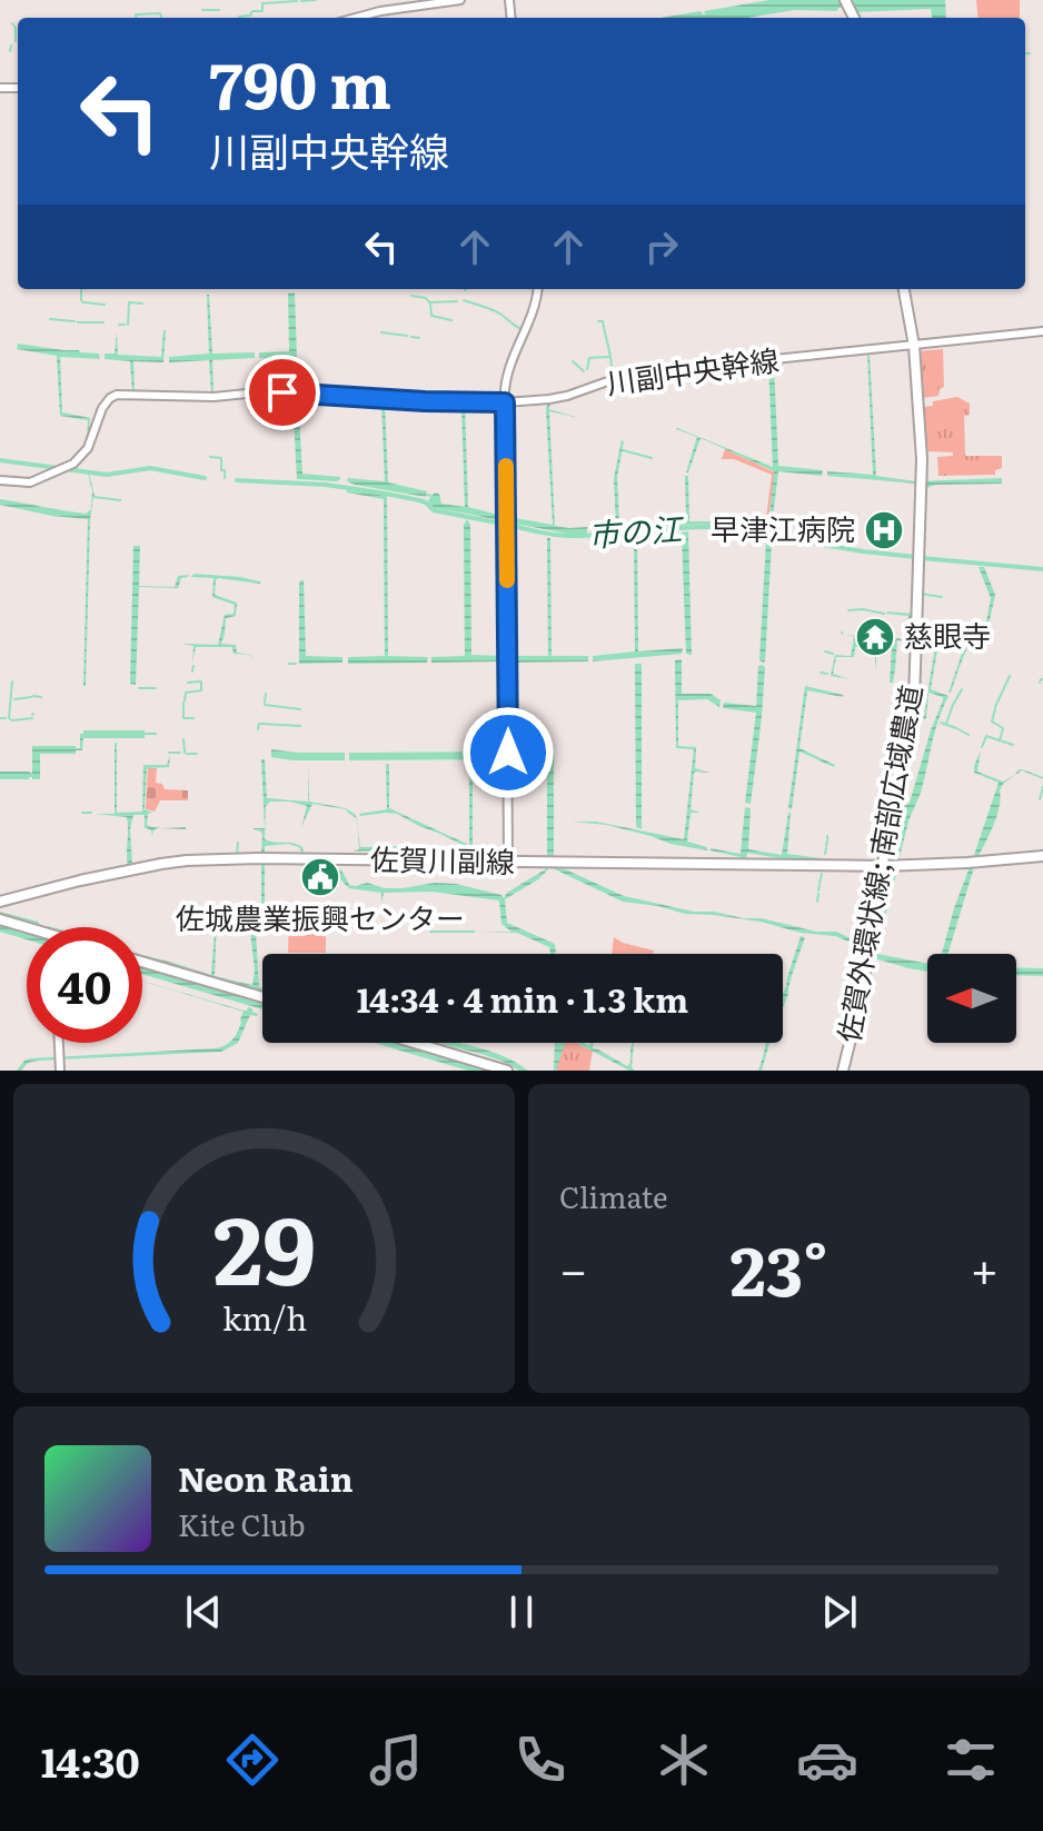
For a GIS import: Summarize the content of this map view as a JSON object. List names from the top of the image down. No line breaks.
{"streets":{"main road":["佐賀川副線","佐賀外環状線; 南部広域農道"],"street":["川副中央幹線"]},"crossings":[["川副中央幹線","佐賀外環状線; 南部広域農道"],["佐賀川副線","佐賀外環状線; 南部広域農道"]],"water":["市の江"],"places":{"hospital":["早津江病院"],"temple":["慈眼寺"],"public building":["佐城農業振興センター"]},"north":"left","page":{"turn":["790 m","川副中央幹線"],"limit":"40","trip":"14:34 · 4 min · 1.3 km","tile":"Climate","heat":["−","23°","+"],"song":["Neon Rain","Kite Club"],"tabs":"14:30","gauge":["29","km/h"]}}
